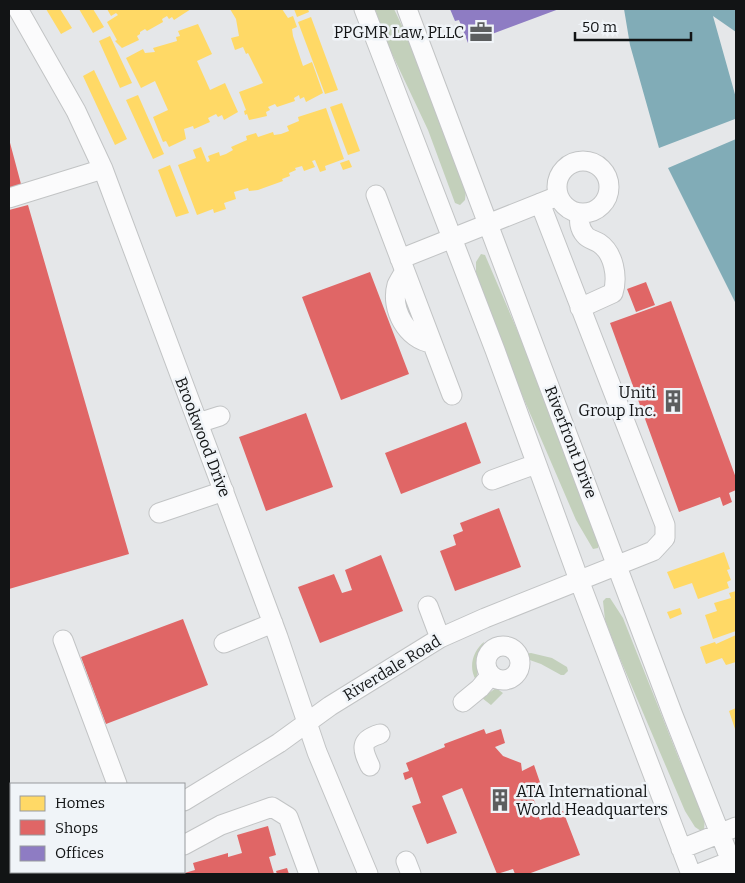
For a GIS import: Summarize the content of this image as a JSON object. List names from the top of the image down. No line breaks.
{"streets":{"street":["Brookwood Drive","Riverfront Drive","Riverdale Road"]},"crossings":[["Brookwood Drive","Riverdale Road"],["Riverfront Drive","Riverdale Road"]],"places":{"office":["PPGMR Law, PLLC"],"building":["Uniti Group Inc.","ATA International World Headquarters"]},"legend":["Homes","Shops","Offices"],"scale_bar":"50 m"}
